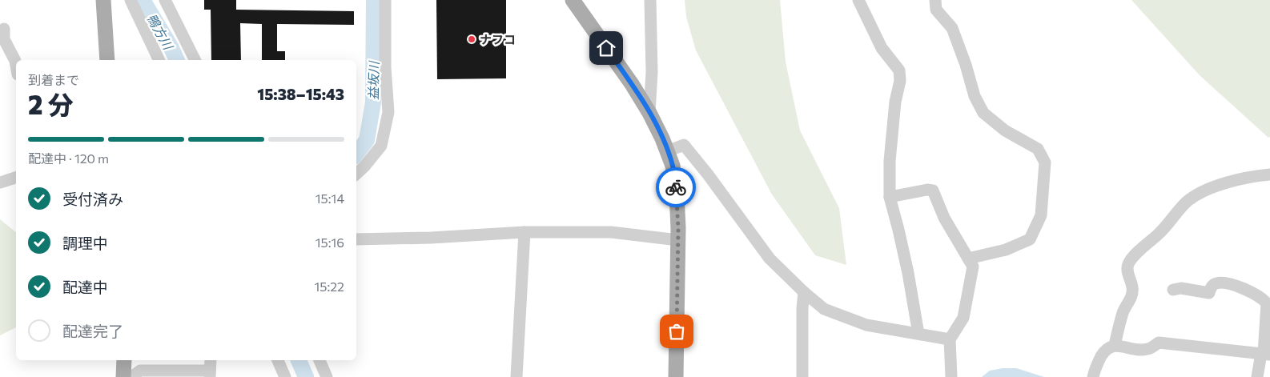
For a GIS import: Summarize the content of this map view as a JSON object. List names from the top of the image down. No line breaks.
{"water":["鴨方川","益坂川"],"places":["ナフコ"],"page":{"heading":["2 分","到着まで","15:38–15:43"],"bar":"配達中 · 120 m","list":[["受付済み","15:14"],["調理中","15:16"],["配達中","15:22"],"配達完了"]}}
